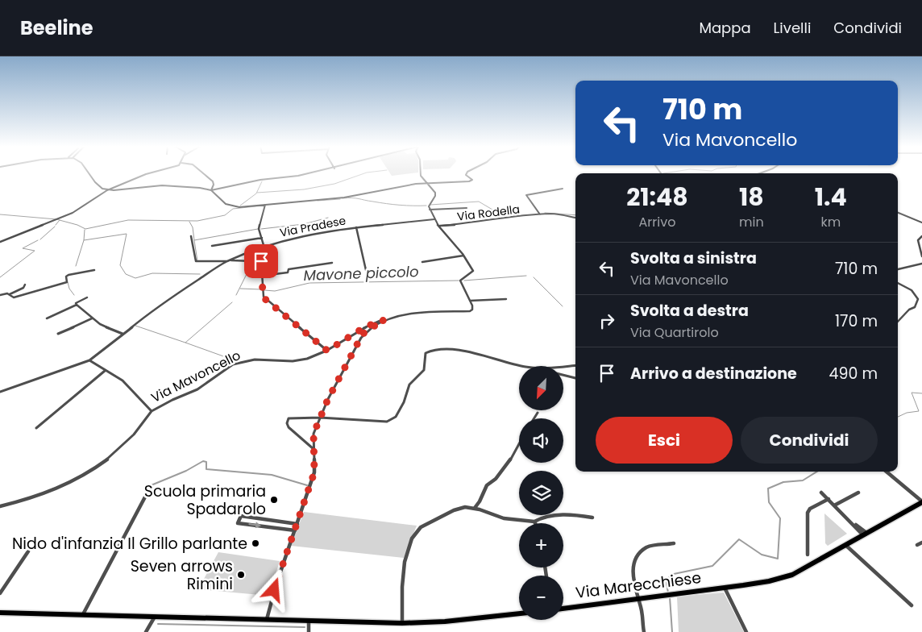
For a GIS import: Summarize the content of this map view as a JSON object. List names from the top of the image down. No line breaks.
{"streets":{"main road":["Via Marecchiese"],"street":["Via Rodella","Via Pradese","Via Mavoncello"]},"water":["Mavone piccolo"],"places":["Scuola primaria Spadarolo","Nido d'infanzia Il Grillo parlante","Seven arrows Rimini"],"north":"bottom left","page":{"header":"Beeline","nav":["Mappa","Livelli","Condividi"],"turn":["710 m","Via Mavoncello"],"eta":["21:48","Arrivo","18","min","1.4","km"],"list":[{"name":"Svolta a sinistra","note":"Via Mavoncello","value":"710 m"},{"name":"Svolta a destra","note":"Via Quartirolo","value":"170 m"},{"name":"Arrivo a destinazione","value":"490 m"}],"map_buttons":["+","−"],"buttons":["Esci","Condividi"]}}
